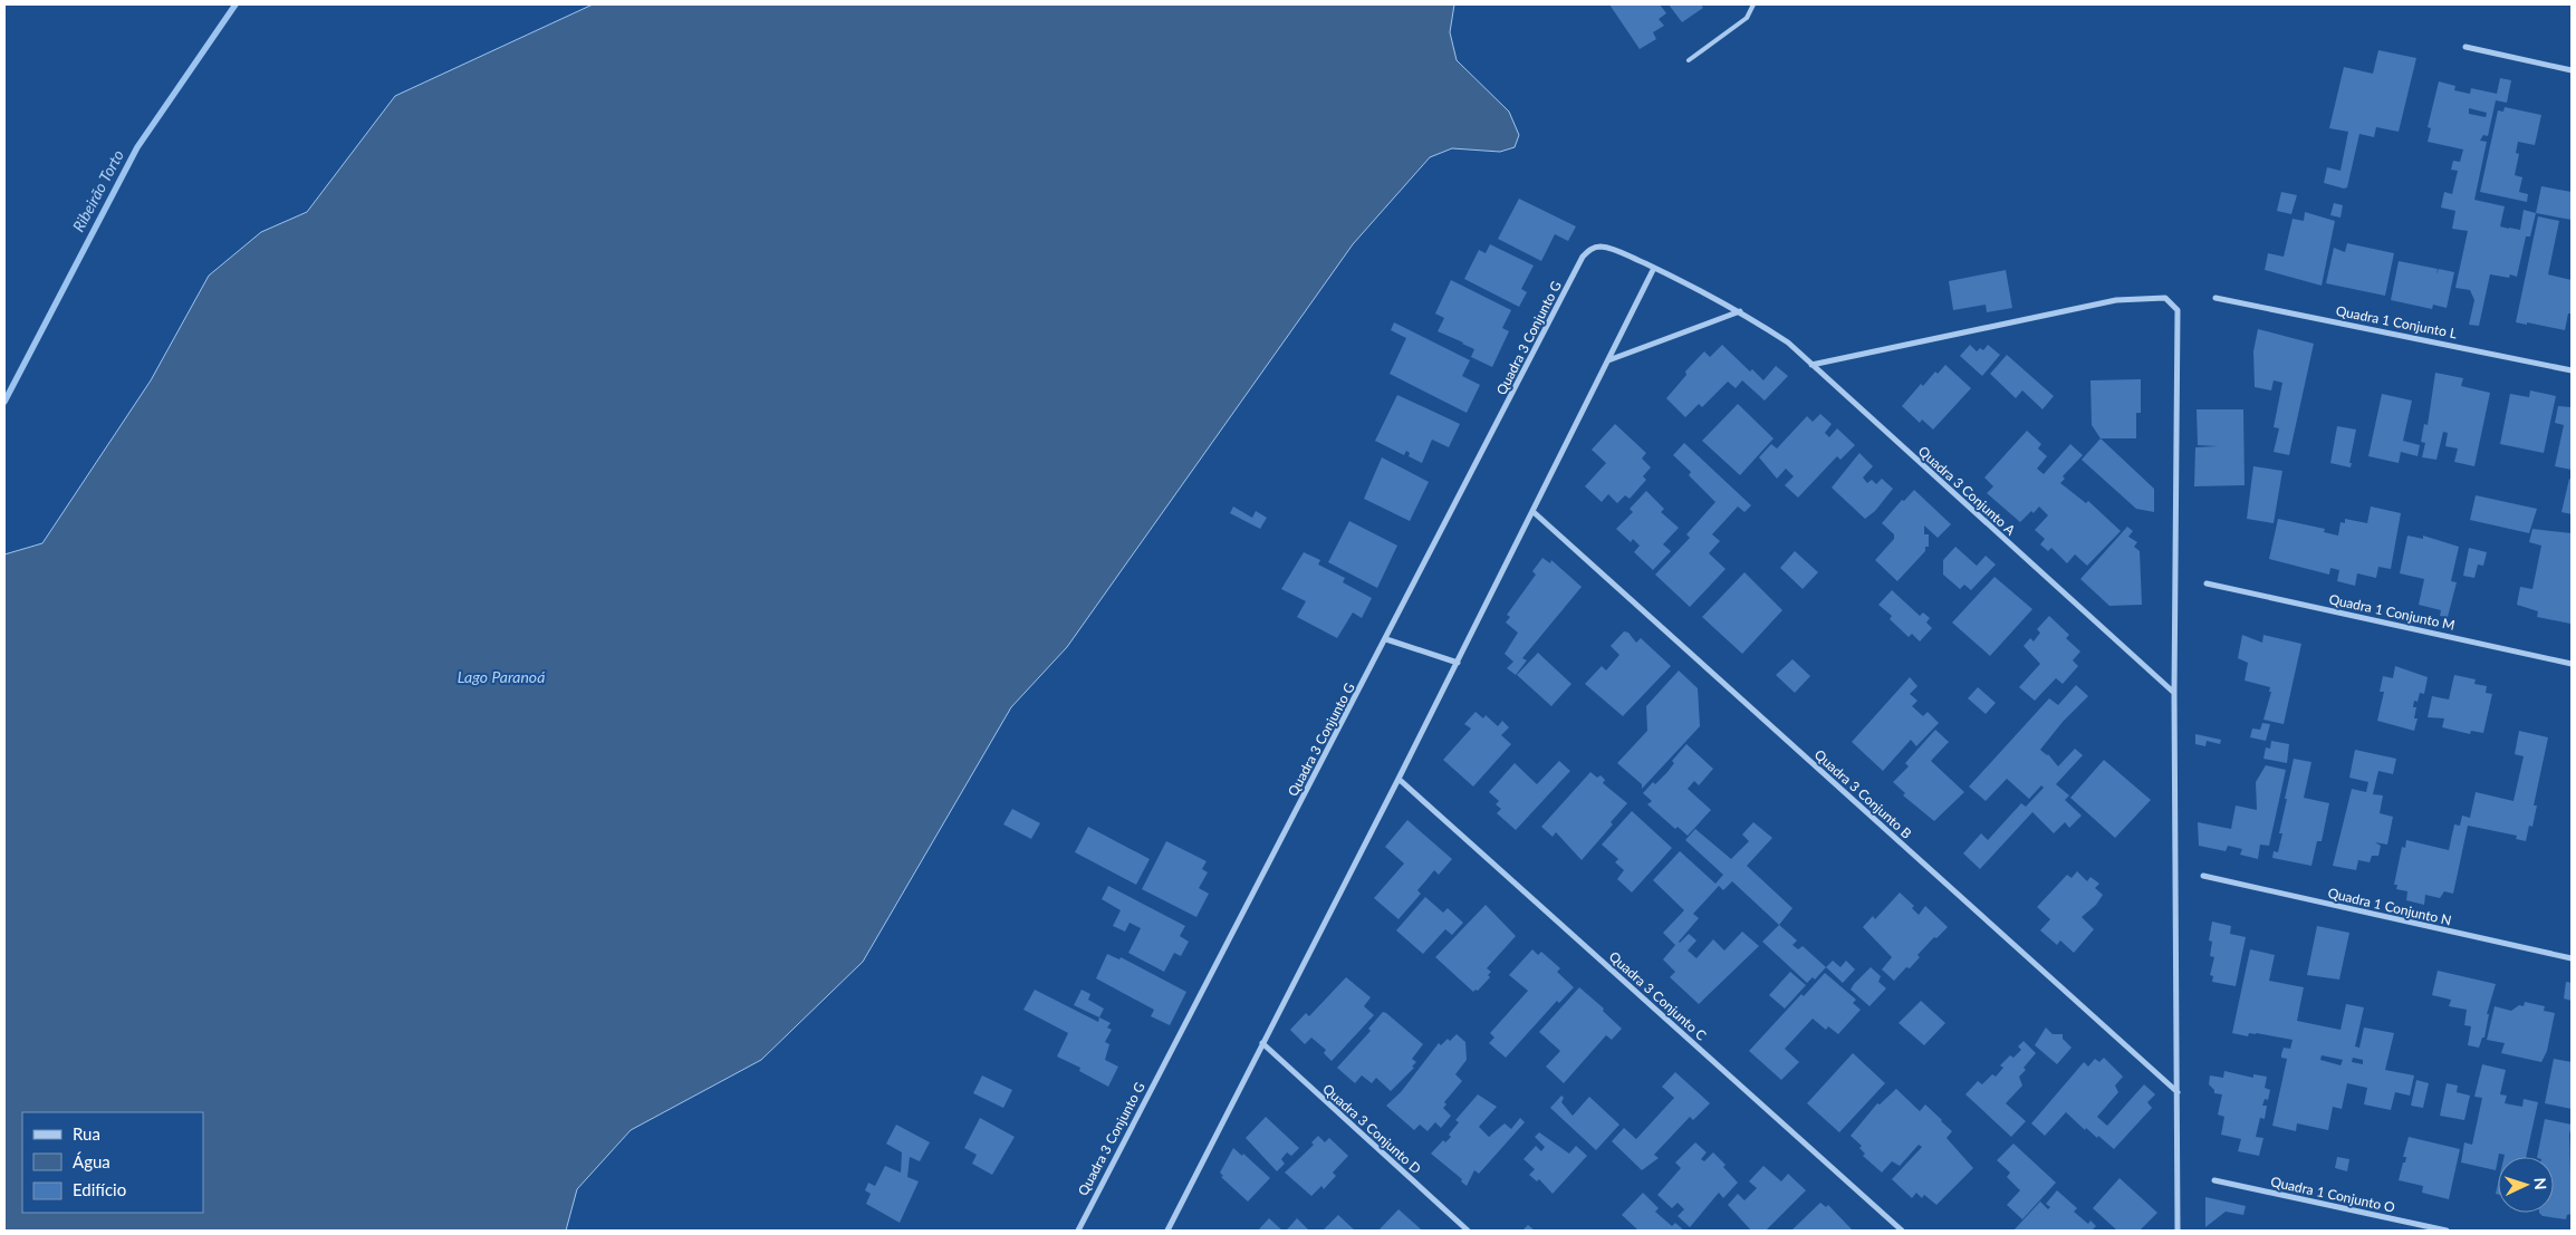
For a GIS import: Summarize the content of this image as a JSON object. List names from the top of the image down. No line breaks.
{"streets":{"street":["Quadra 1 Conjunto L","Quadra 3 Conjunto G","Quadra 3 Conjunto A","Quadra 1 Conjunto M","Quadra 3 Conjunto B","Quadra 1 Conjunto N","Quadra 3 Conjunto C","Quadra 3 Conjunto D","Quadra 1 Conjunto O"]},"crossings":[["Quadra 3 Conjunto G","Quadra 3 Conjunto A"]],"water":["Ribeirão Torto","Lago Paranoá"],"legend":["Rua","Água","Edifício"],"north":"right"}
